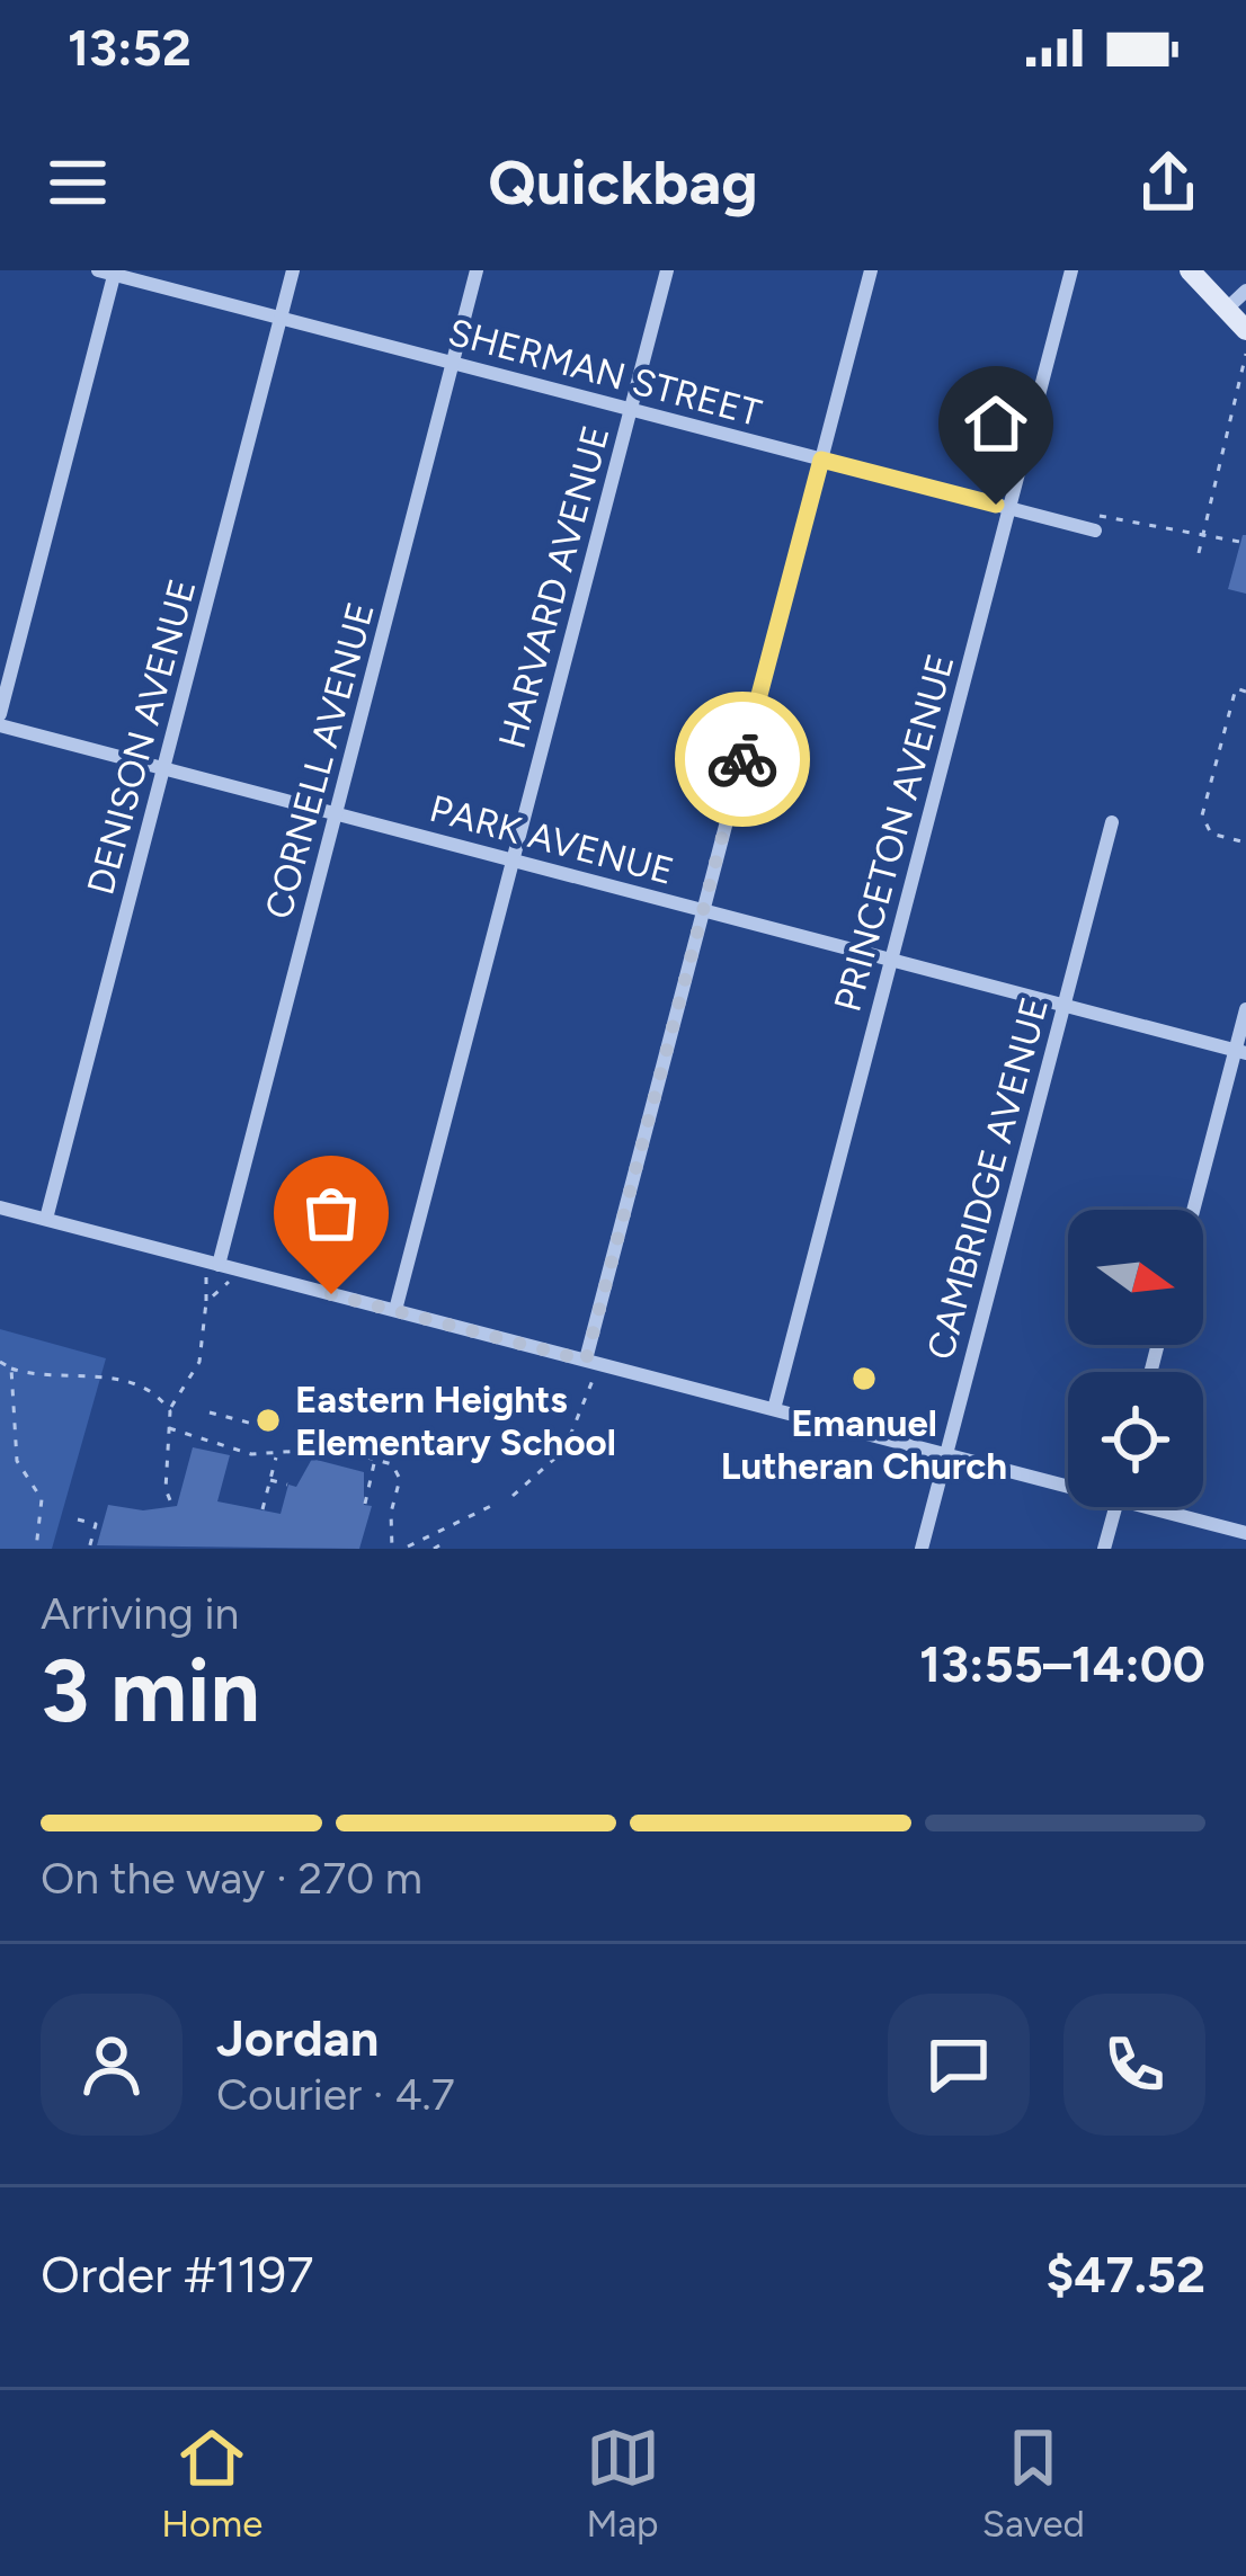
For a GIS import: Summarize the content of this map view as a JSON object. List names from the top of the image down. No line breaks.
{"streets":{"street":["SHERMAN STREET","HARVARD AVENUE","DENISON AVENUE","CORNELL AVENUE","PRINCETON AVENUE","PARK AVENUE","CAMBRIDGE AVENUE"]},"crossings":[["SHERMAN STREET","HARVARD AVENUE"],["SHERMAN STREET","DENISON AVENUE"],["SHERMAN STREET","CORNELL AVENUE"],["SHERMAN STREET","PRINCETON AVENUE"],["HARVARD AVENUE","PARK AVENUE"],["DENISON AVENUE","PARK AVENUE"],["CORNELL AVENUE","PARK AVENUE"],["PRINCETON AVENUE","PARK AVENUE"],["PARK AVENUE","CAMBRIDGE AVENUE"]],"places":["Emanuel Lutheran Church","Eastern Heights Elementary School"],"north":"right","page":{"status":"13:52","header":"Quickbag","heading":["3 min","Arriving in","13:55–14:00"],"panel":["Jordan","Courier · 4.7","Order #1197","$47.52"],"bar":"On the way · 270 m","tabs":["Home","Map","Saved"]}}
